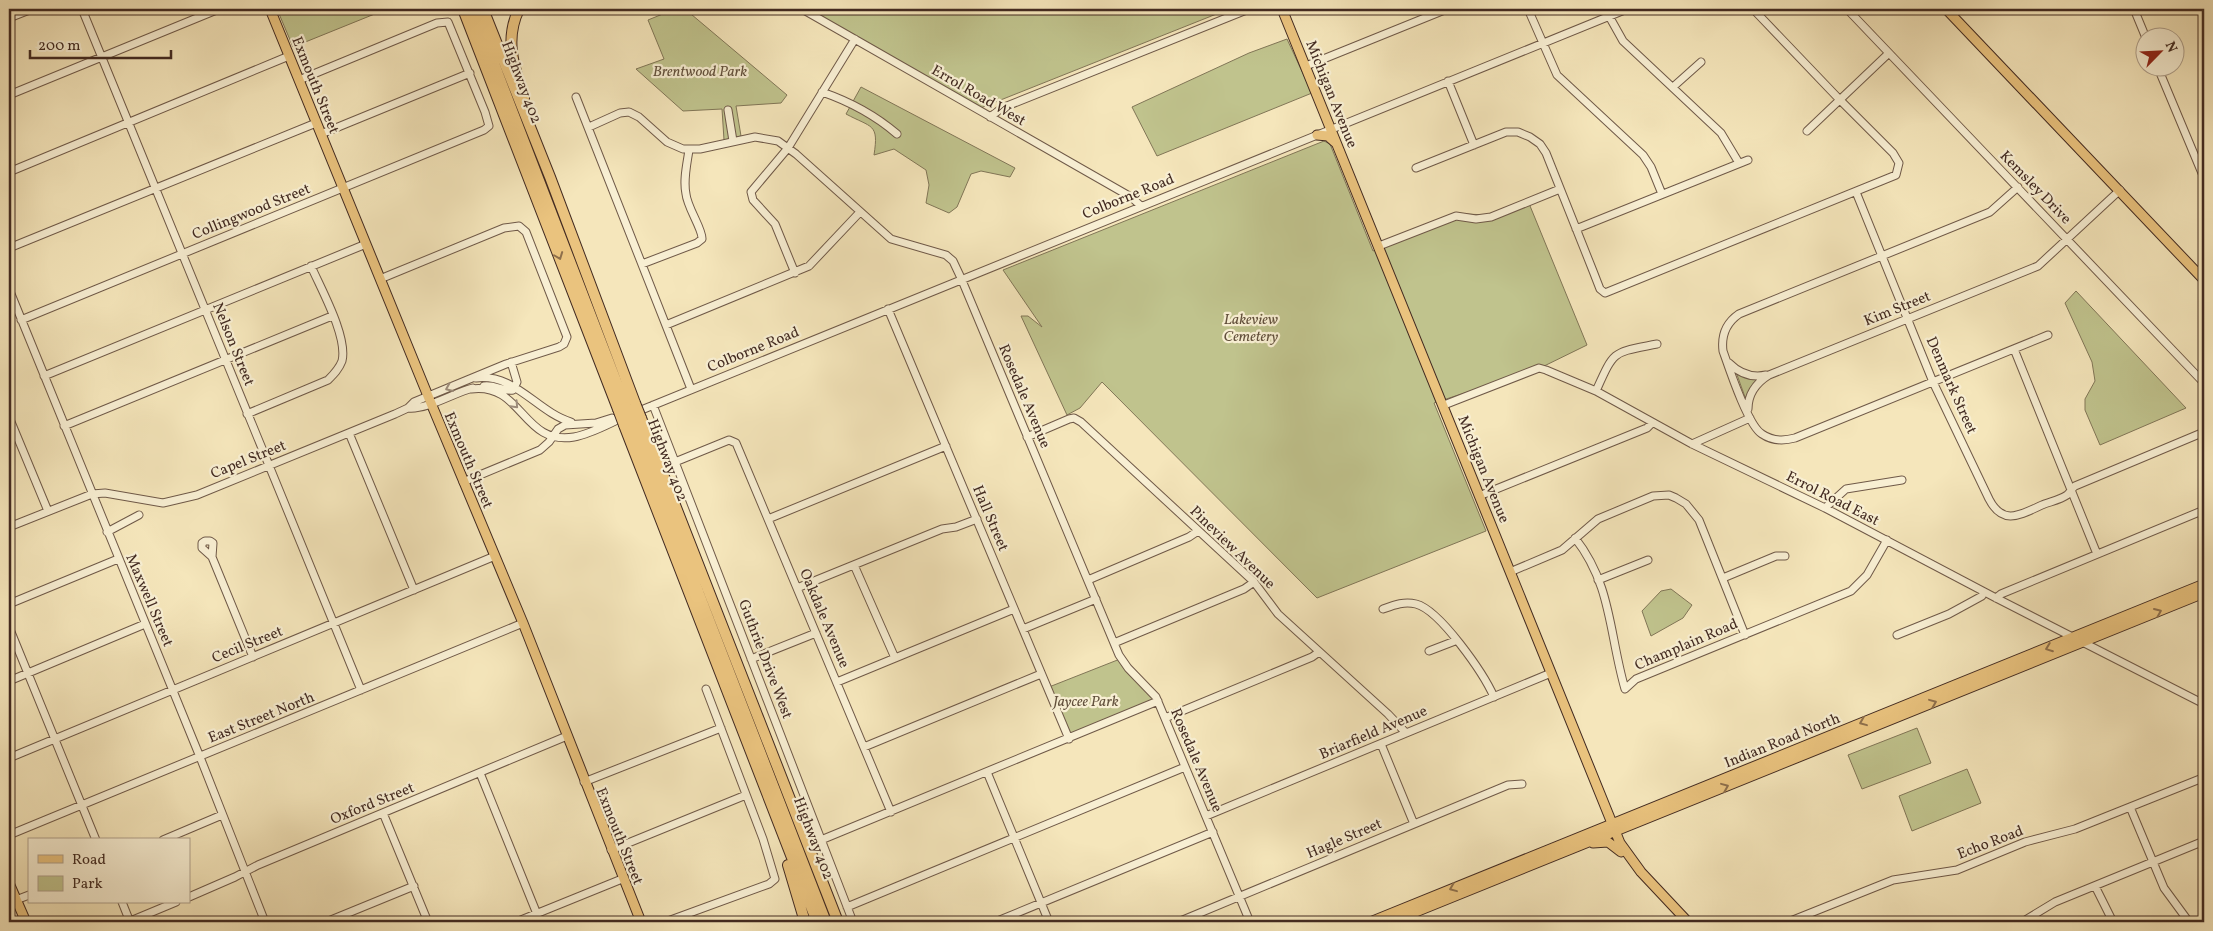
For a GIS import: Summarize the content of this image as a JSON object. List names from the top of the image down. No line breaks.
{"streets":{"highway":["Highway 402"],"main road":["Exmouth Street","Michigan Avenue","Indian Road North"],"street":["Errol Road West","Kemsley Drive","Colborne Road","Collingwood Street","Kim Street","Nelson Street","Denmark Street","Rosedale Avenue","Capel Street","Errol Road East","Hall Street","Pineview Avenue","Maxwell Street","Oakdale Avenue","Cecil Street","Champlain Road","Guthrie Drive West","East Street North","Briarfield Avenue","Oxford Street","Hagle Street","Echo Road"]},"crossings":[["Highway 402","Colborne Road"],["Exmouth Street","Colborne Road"],["Exmouth Street","Collingwood Street"],["Exmouth Street","Capel Street"],["Exmouth Street","Cecil Street"],["Exmouth Street","East Street North"],["Exmouth Street","Oxford Street"],["Michigan Avenue","Colborne Road"],["Michigan Avenue","Errol Road East"],["Michigan Avenue","Briarfield Avenue"],["Michigan Avenue","Indian Road North"],["Errol Road West","Colborne Road"],["Kemsley Drive","Kim Street"],["Colborne Road","Rosedale Avenue"],["Colborne Road","Capel Street"],["Colborne Road","Hall Street"],["Colborne Road","Guthrie Drive West"],["Collingwood Street","Nelson Street"],["Collingwood Street","Maxwell Street"],["Kim Street","Denmark Street"],["Nelson Street","Capel Street"],["Nelson Street","Cecil Street"],["Nelson Street","East Street North"],["Rosedale Avenue","Pineview Avenue"],["Rosedale Avenue","Briarfield Avenue"],["Rosedale Avenue","Hagle Street"],["Capel Street","Maxwell Street"],["Errol Road East","Champlain Road"],["Errol Road East","Indian Road North"],["Pineview Avenue","Briarfield Avenue"],["Maxwell Street","Cecil Street"],["Maxwell Street","East Street North"],["Maxwell Street","Oxford Street"],["Oakdale Avenue","Guthrie Drive West"]],"parks":["Brentwood Park","Lakeview Cemetery","Jaycee Park"],"legend":["Road","Park"],"scale_bar":"200 m","north":"top right"}
